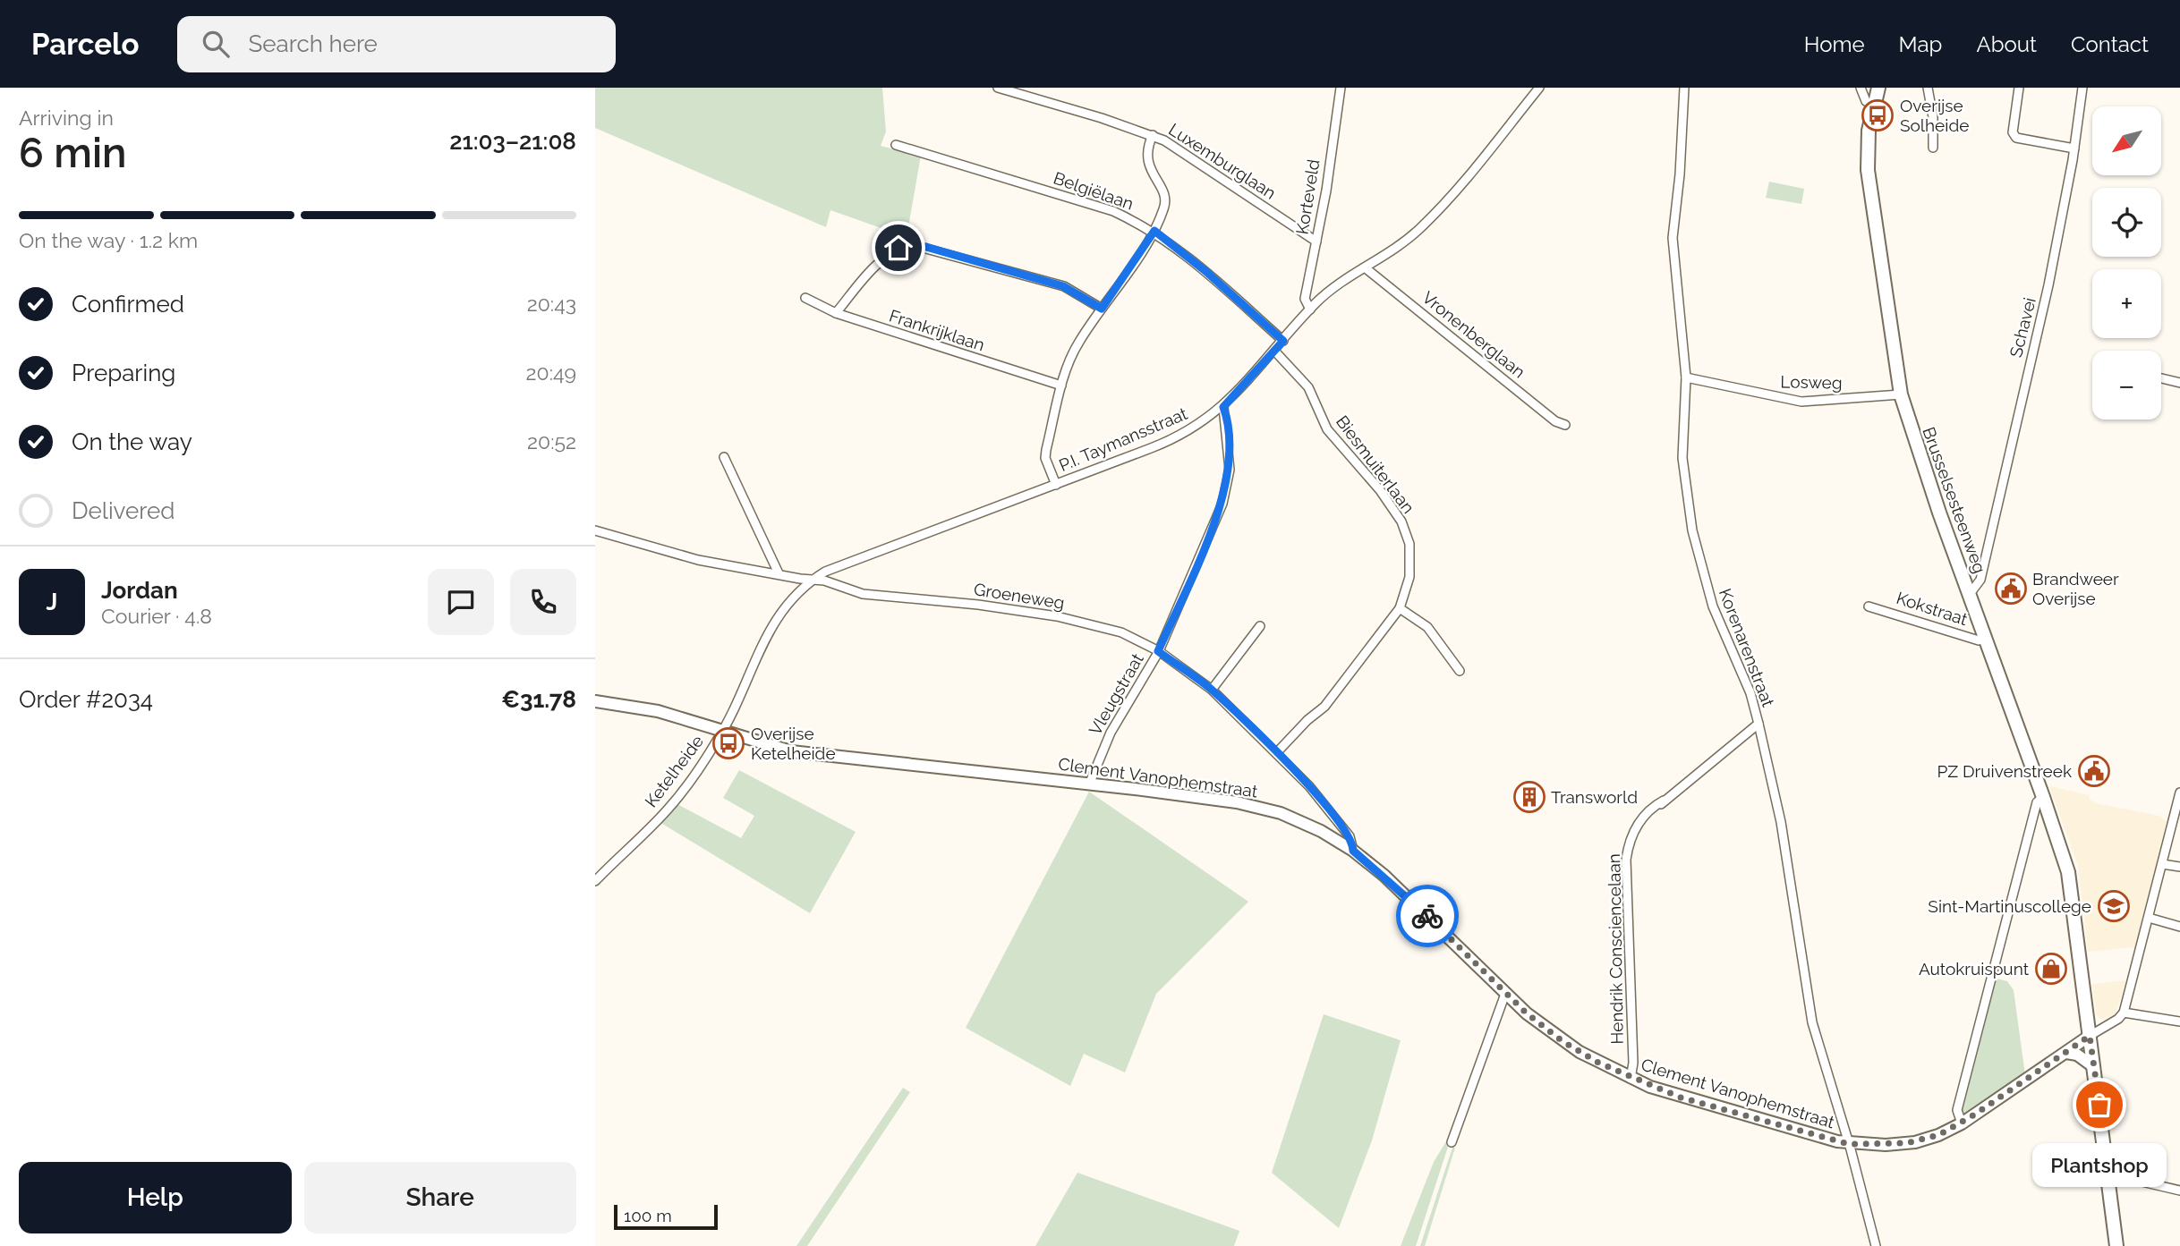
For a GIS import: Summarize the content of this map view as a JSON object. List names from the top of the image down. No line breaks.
{"streets":{"main road":["Brusselsesteenweg"],"street":["Luxemburglaan","Belgiëlaan","Korteveld","Schavei","Frankrijklaan","Vronenberglaan","Losweg","P.I. Taymansstraat","Biesmuiterlaan","Groeneweg","Kokstraat","Korenarenstraat","Vleugstraat","Ketelheide","Clement Vanophemstraat","Hendrik Consciencelaan"]},"crossings":[["Luxemburglaan","Korteveld"],["Belgiëlaan","P.I. Taymansstraat"],["Korteveld","P.I. Taymansstraat"],["Schavei","Brusselsesteenweg"],["Vronenberglaan","P.I. Taymansstraat"],["Losweg","Brusselsesteenweg"],["Losweg","Korenarenstraat"],["P.I. Taymansstraat","Biesmuiterlaan"],["P.I. Taymansstraat","Groeneweg"],["P.I. Taymansstraat","Vleugstraat"],["P.I. Taymansstraat","Ketelheide"],["P.I. Taymansstraat","Clement Vanophemstraat"],["Biesmuiterlaan","Groeneweg"],["Brusselsesteenweg","Kokstraat"],["Brusselsesteenweg","Clement Vanophemstraat"],["Groeneweg","Vleugstraat"],["Groeneweg","Clement Vanophemstraat"],["Korenarenstraat","Clement Vanophemstraat"],["Korenarenstraat","Hendrik Consciencelaan"],["Vleugstraat","Clement Vanophemstraat"],["Ketelheide","Clement Vanophemstraat"],["Clement Vanophemstraat","Hendrik Consciencelaan"]],"places":{"bus stop":["Overijse Solheide","Overijse Ketelheide"],"public building":["Brandweer Overijse","PZ Druivenstreek"],"building":["Transworld"],"school or university":["Sint-Martinuscollege"],"shop":["Autokruispunt"],"other":["Plantshop"]},"scale_bar":"100 m","north":"bottom left","page":{"header":"Parcelo","search":"Search here","nav":["Home","Map","About","Contact"],"heading":["6 min","Arriving in","21:03–21:08"],"panel":["Jordan","Courier · 4.8","Order #2034","€31.78"],"map_buttons":["+","−"],"bar":"On the way · 1.2 km","list":[["Confirmed","20:43"],["Preparing","20:49"],["On the way","20:52"],"Delivered"],"round":"J","bubble":"Plantshop","buttons":["Help","Share"],"scale":"100 m"}}
